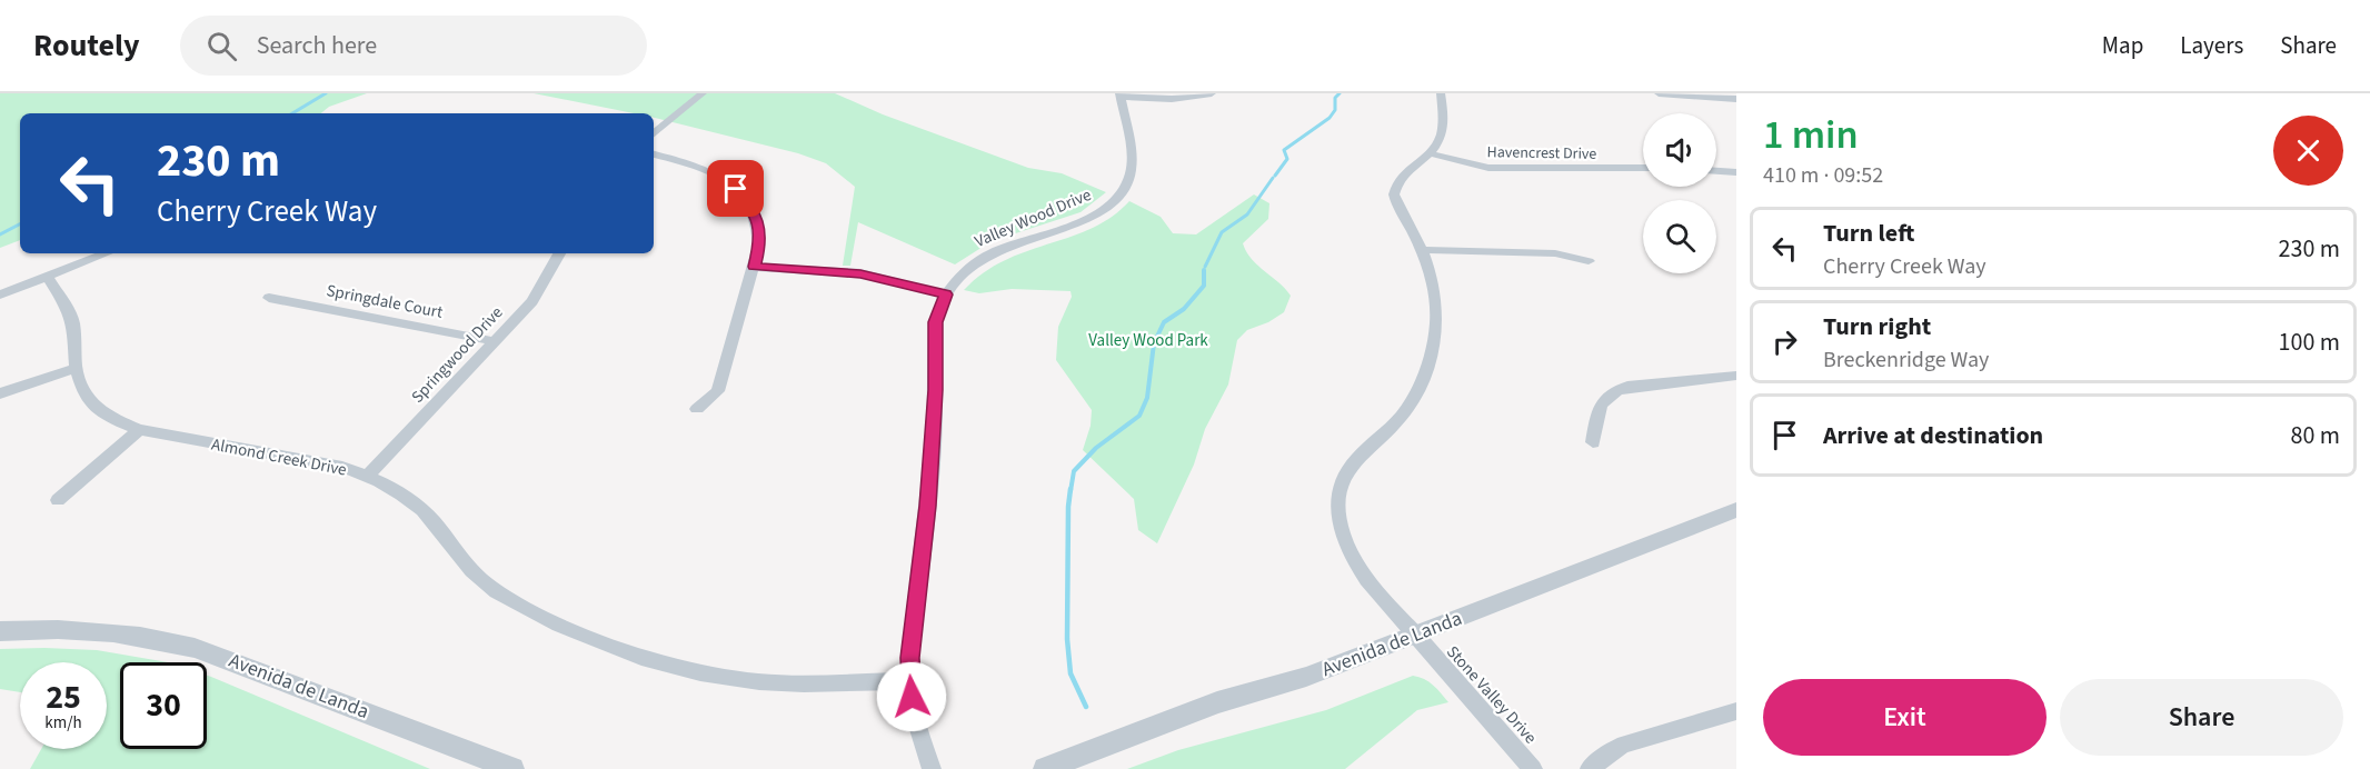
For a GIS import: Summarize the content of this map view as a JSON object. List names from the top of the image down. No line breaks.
{"streets":{"street":["Havencrest Drive","Valley Wood Drive","Springdale Court","Springwood Drive","Almond Creek Drive","Avenida de Landa","Stone Valley Drive"]},"crossings":[["Havencrest Drive","Stone Valley Drive"],["Valley Wood Drive","Almond Creek Drive"],["Springdale Court","Springwood Drive"],["Springwood Drive","Almond Creek Drive"],["Avenida de Landa","Stone Valley Drive"]],"parks":["Valley Wood Park"],"page":{"header":"Routely","search":"Search here","nav":["Map","Layers","Share"],"heading":["1 min","410 m · 09:52"],"turn":["230 m","Cherry Creek Way"],"list":[{"name":"Turn left","note":"Cherry Creek Way","value":"230 m"},{"name":"Turn right","note":"Breckenridge Way","value":"100 m"},{"name":"Arrive at destination","value":"80 m"}],"speed":"25 km/h","limit":"30","buttons":["Exit","Share"]}}
